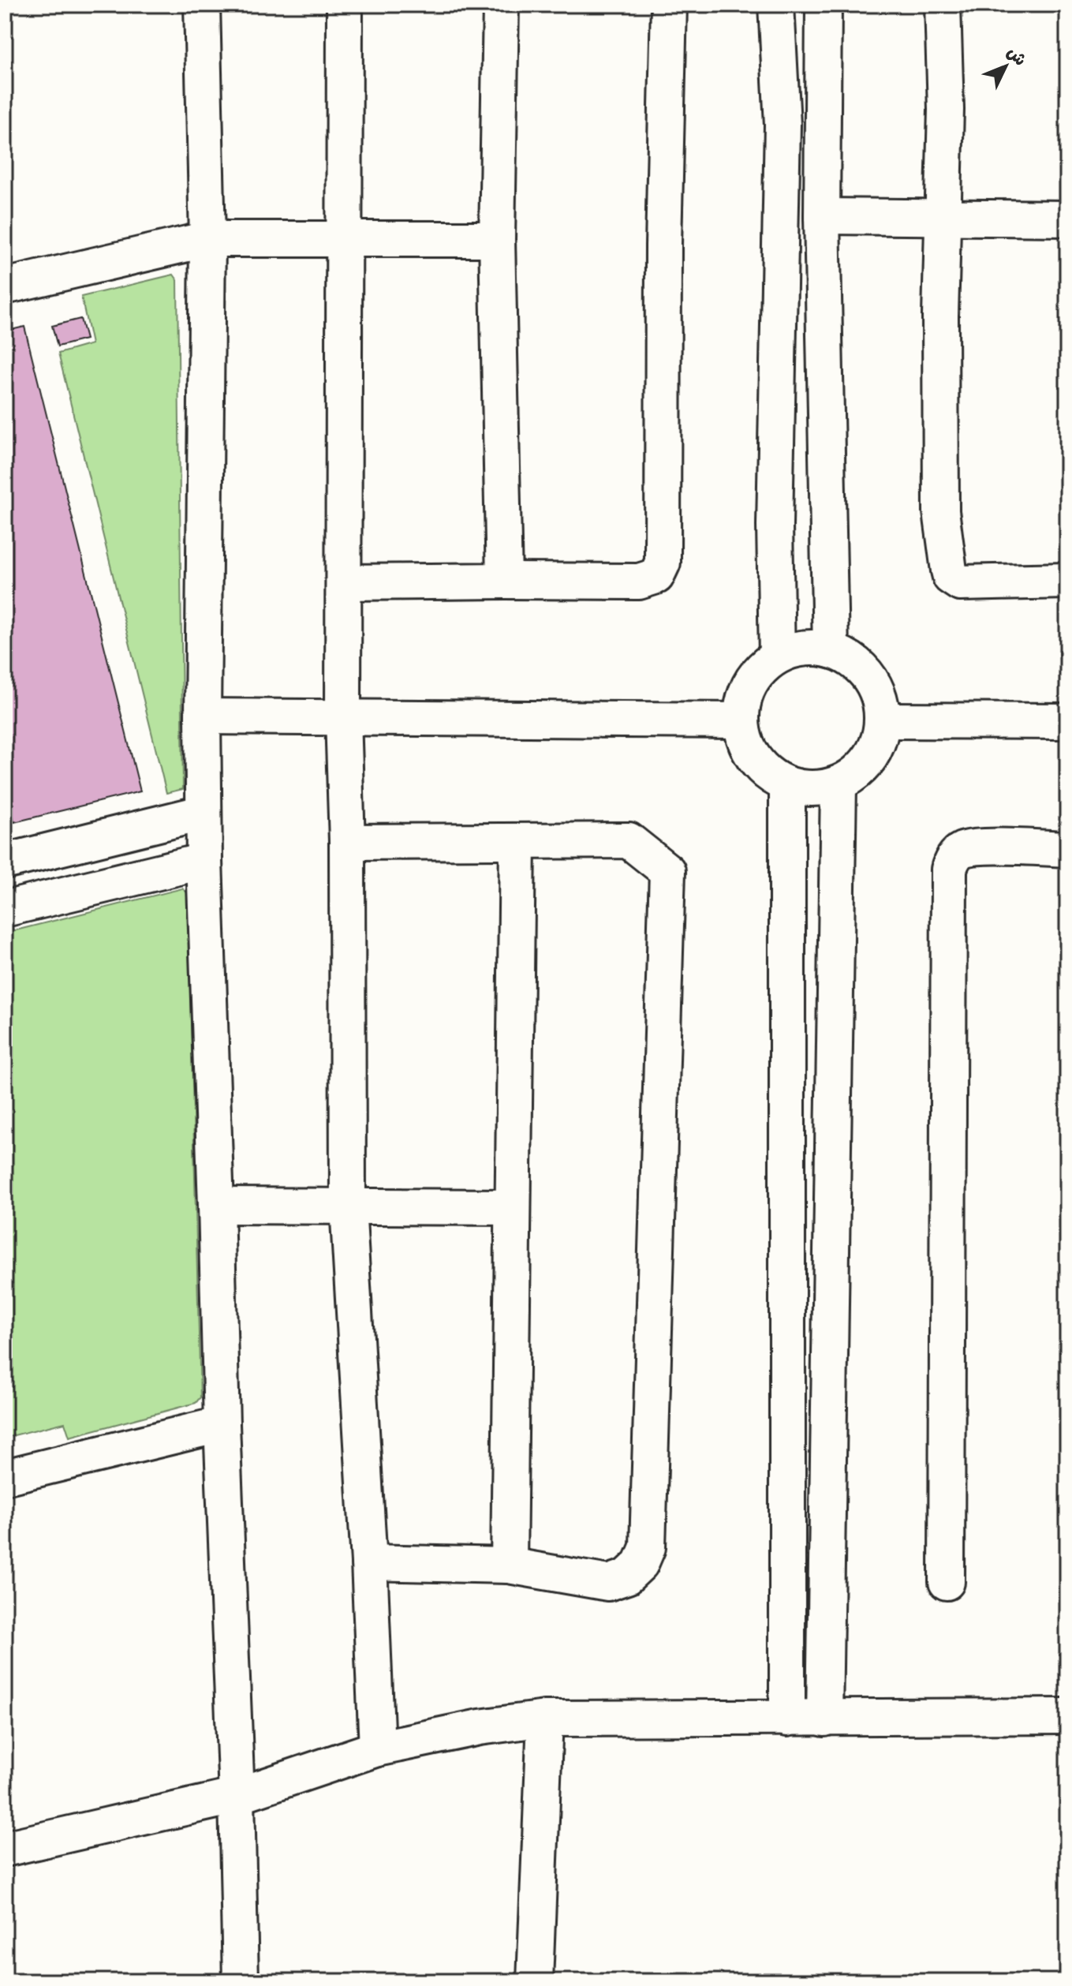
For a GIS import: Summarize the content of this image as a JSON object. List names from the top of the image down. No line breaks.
{"north":"top right"}
